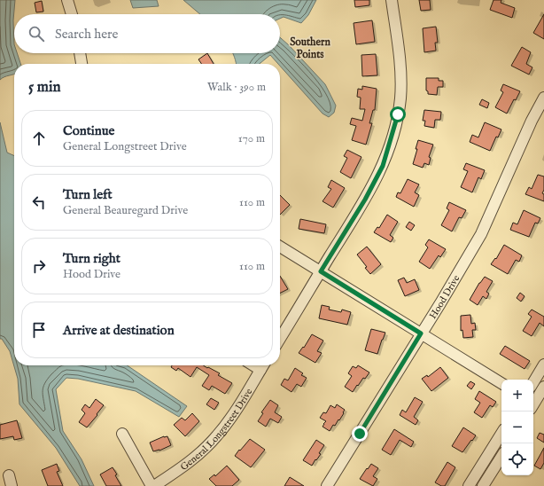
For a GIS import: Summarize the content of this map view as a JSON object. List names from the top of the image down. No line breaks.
{"streets":{"street":["Hood Drive","General Longstreet Drive"]},"districts":["Southern Points"],"page":{"search":"Search here","heading":["5 min","Walk · 390 m"],"list":[["Continue","General Longstreet Drive","170 m"],["Turn left","General Beauregard Drive","110 m"],["Turn right","Hood Drive","110 m"],"Arrive at destination"],"map_buttons":["+","−"]}}
